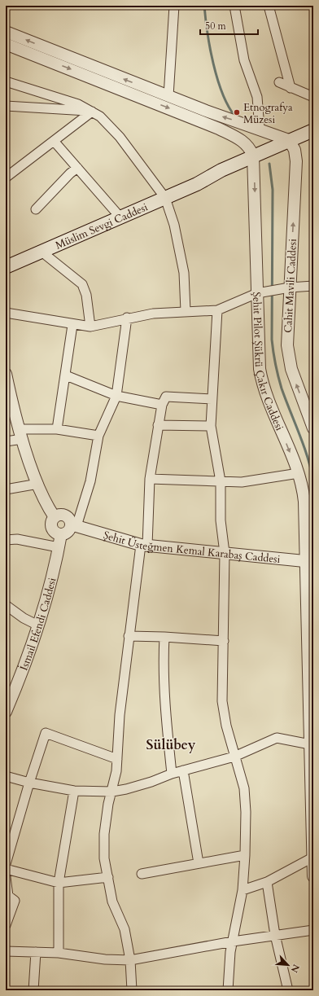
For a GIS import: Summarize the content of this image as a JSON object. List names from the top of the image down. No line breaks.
{"streets":{"main road":["Müslim Sevgi Caddesi"],"street":["Cahit Mavili Caddesi","Şehit Pilot Şükrü Çakır Caddesi","Şehit Üsteğmen Kemal Karabaş Caddesi","İsmail Efendi Caddesi"]},"crossings":[["Müslim Sevgi Caddesi","Cahit Mavili Caddesi"],["Müslim Sevgi Caddesi","Şehit Pilot Şükrü Çakır Caddesi"],["Şehit Pilot Şükrü Çakır Caddesi","Şehit Üsteğmen Kemal Karabaş Caddesi"],["Şehit Üsteğmen Kemal Karabaş Caddesi","İsmail Efendi Caddesi"]],"districts":["Sülübey"],"places":["Etnografya Müzesi"],"scale_bar":"50 m","north":"bottom right"}
